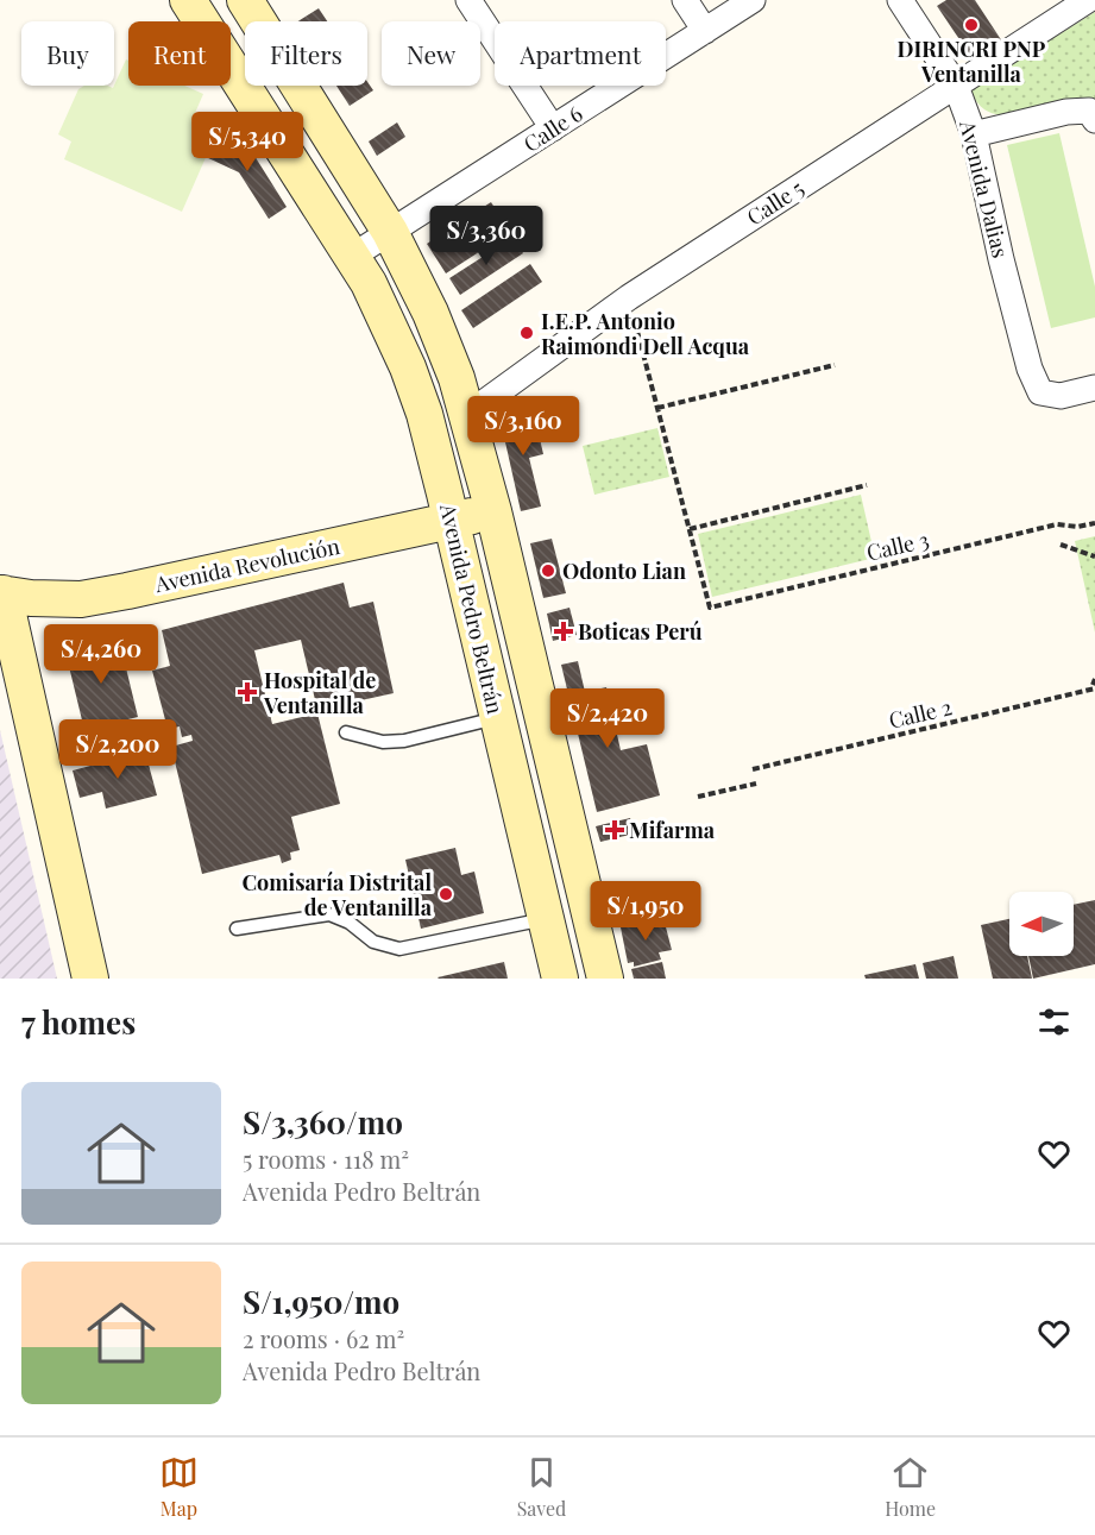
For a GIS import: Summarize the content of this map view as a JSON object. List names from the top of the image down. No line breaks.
{"streets":{"main road":["Avenida Revolución","Avenida Pedro Beltrán"],"street":["Calle 6","Avenida Dalias","Calle 5"],"path":["Calle 3","Calle 2"]},"crossings":[["Calle 6","Avenida Pedro Beltrán"],["Avenida Dalias","Calle 5"],["Calle 5","Avenida Pedro Beltrán"],["Avenida Revolución","Avenida Pedro Beltrán"]],"places":{"other":["DIRINCRI PNP Ventanilla","I.E.P. Antonio Raimondi Dell Acqua","Odonto Lian","Comisaría Distrital de Ventanilla"],"health":["Boticas Perú","Hospital de Ventanilla","Mifarma"]},"north":"left","page":{"chip":["Buy","Rent","Filters","New","Apartment"],"price":["S/5,340","S/3,360","S/3,160","S/4,260","S/2,420","S/2,200","S/1,950"],"heading":"7 homes","list":[{"name":"S/3,360/mo","note":"5 rooms · 118 m² · Avenida Pedro Beltrán"},{"name":"S/1,950/mo","note":"2 rooms · 62 m² · Avenida Pedro Beltrán"}],"tabs":["Map","Saved","Home"]}}
